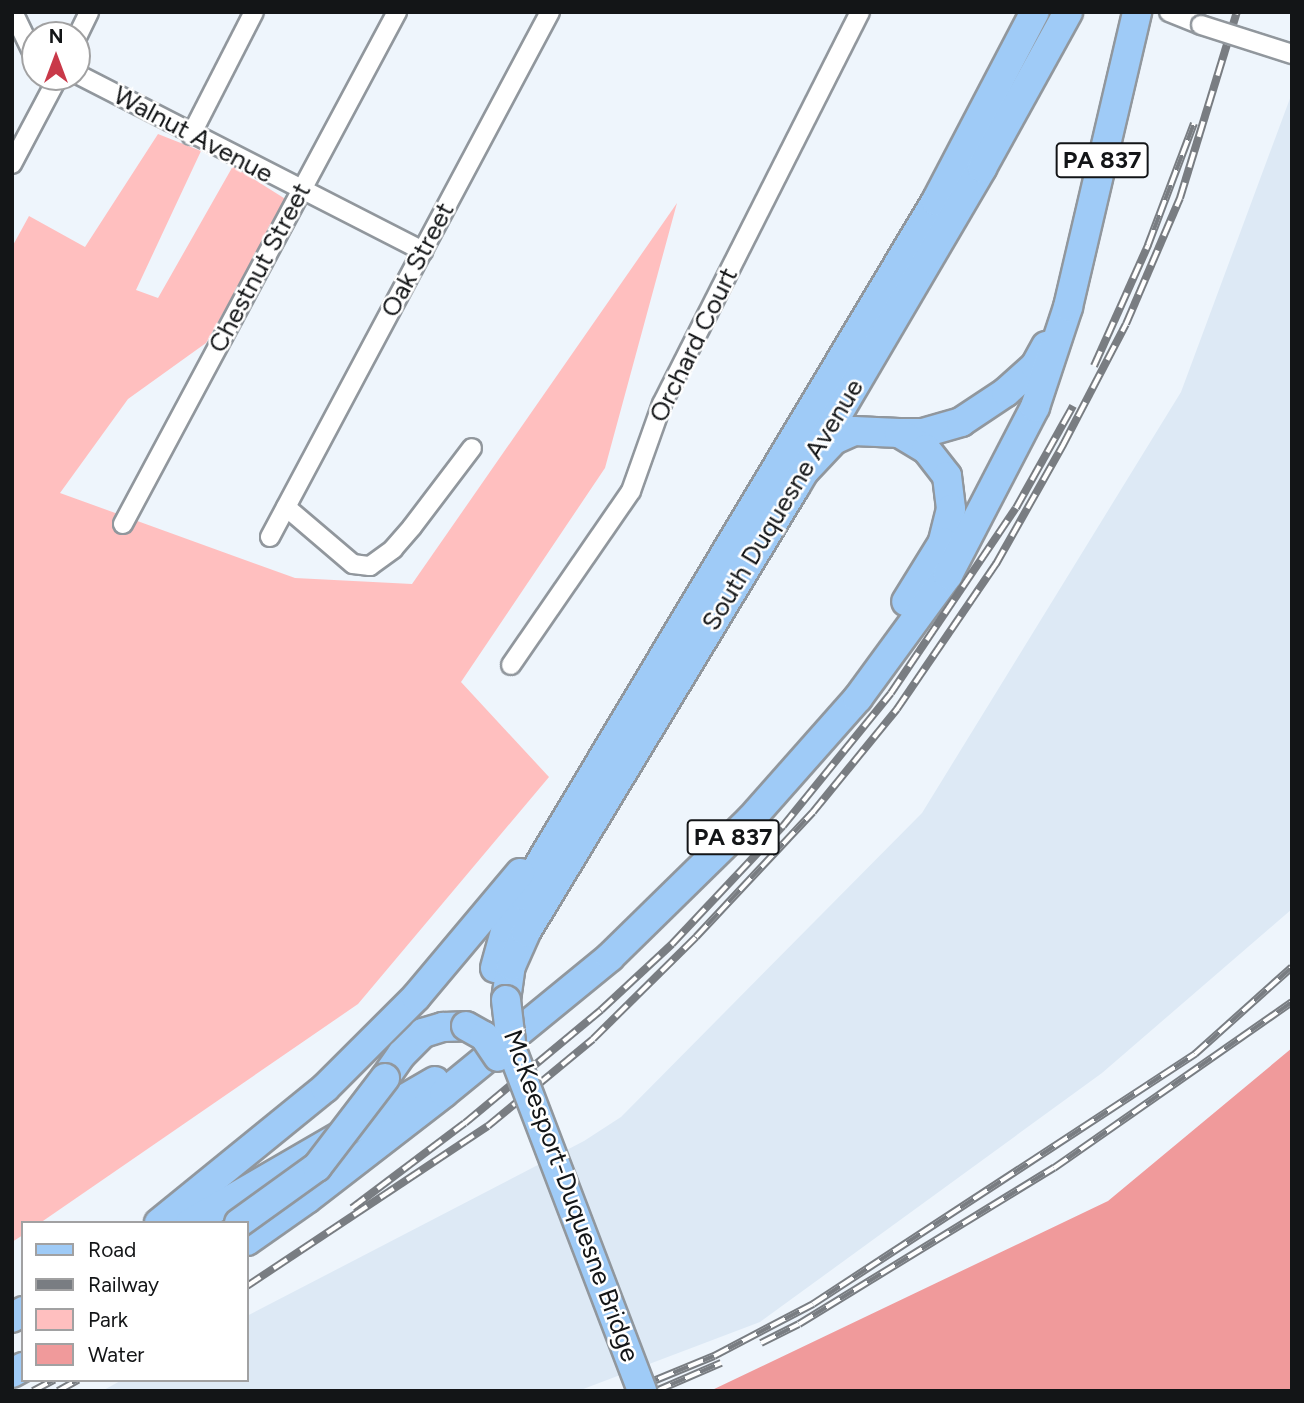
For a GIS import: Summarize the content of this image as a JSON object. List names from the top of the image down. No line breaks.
{"streets":{"main road":["PA 837","South Duquesne Avenue","McKeesport-Duquesne Bridge"],"street":["Walnut Avenue","Oak Street","Chestnut Street","Orchard Court"]},"crossings":[["Walnut Avenue","Oak Street"],["Walnut Avenue","Chestnut Street"],["South Duquesne Avenue","McKeesport-Duquesne Bridge"]],"legend":["Road","Railway","Park","Water"],"north":"top"}
